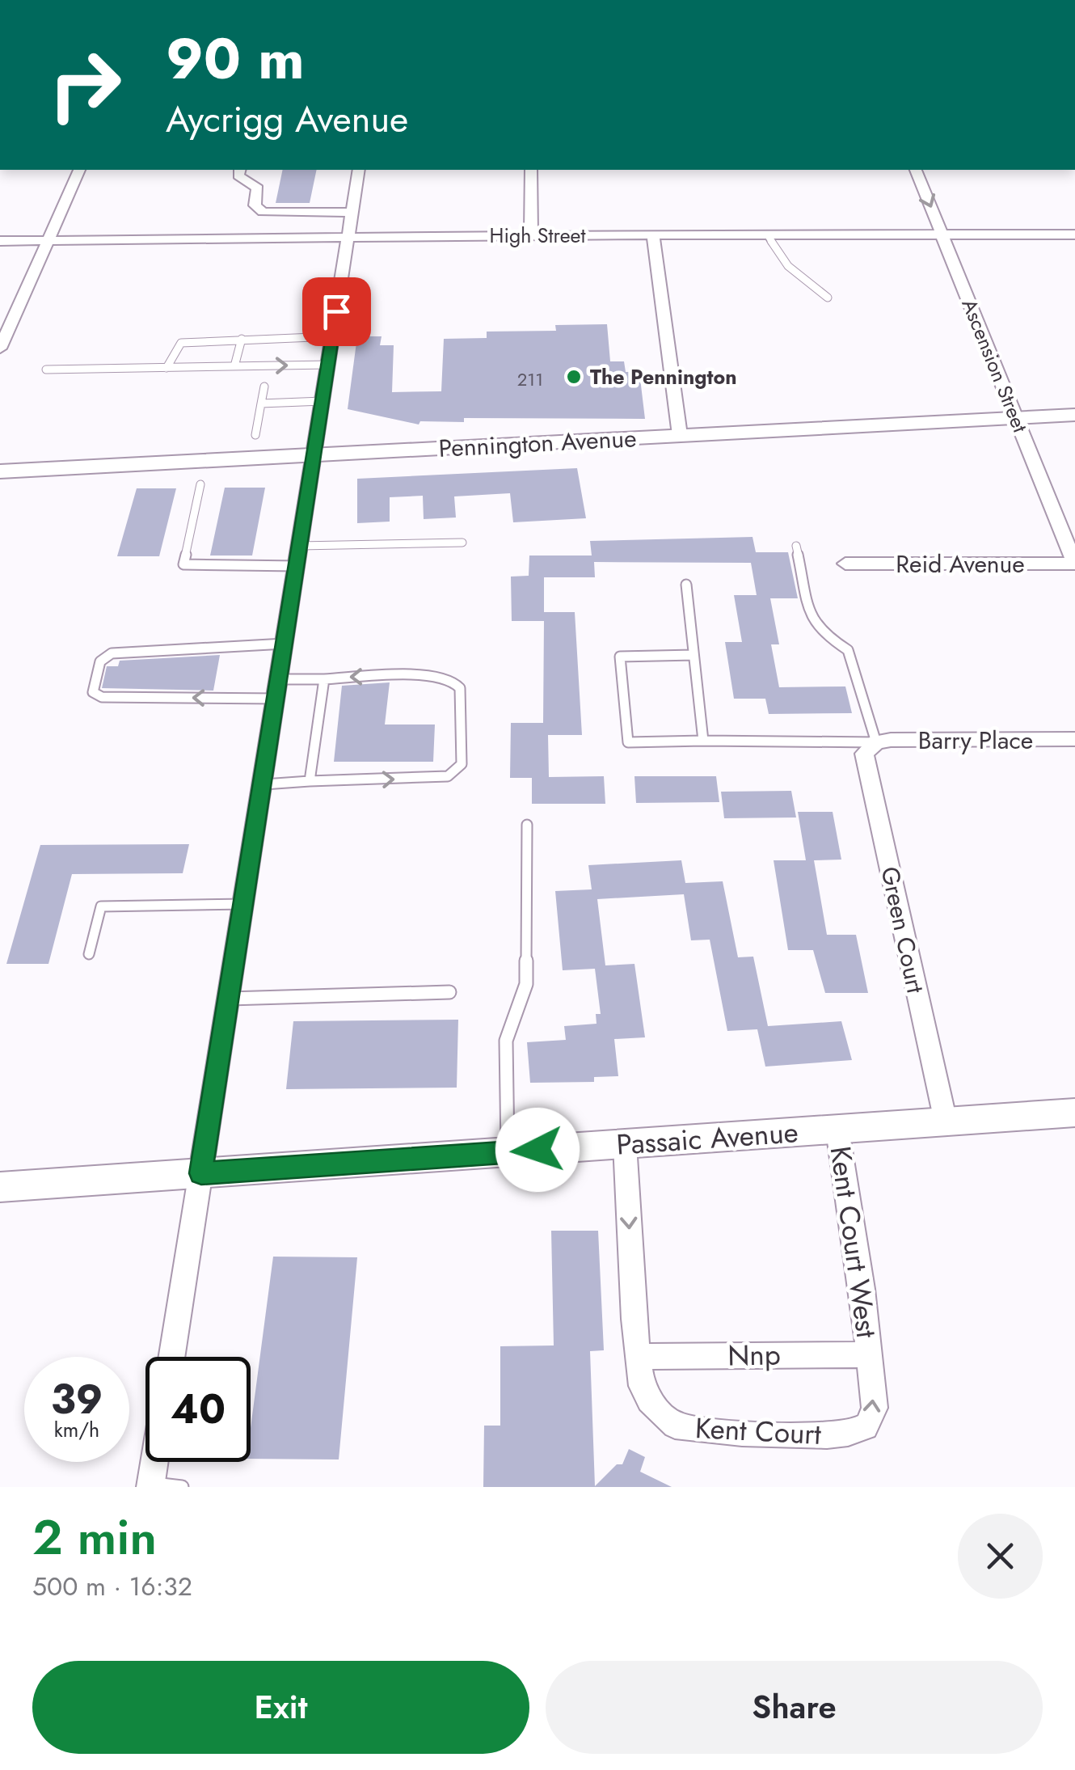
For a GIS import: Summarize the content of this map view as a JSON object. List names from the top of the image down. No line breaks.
{"streets":{"street":["High Street","Ascension Street","Pennington Avenue","Reid Avenue","Barry Place","Green Court","Passaic Avenue","Kent Court West","Nnp","Kent Court"]},"crossings":[["High Street","Ascension Street"],["Ascension Street","Pennington Avenue"],["Ascension Street","Reid Avenue"],["Barry Place","Green Court"],["Green Court","Passaic Avenue"],["Passaic Avenue","Kent Court West"],["Passaic Avenue","Kent Court"],["Kent Court West","Nnp"],["Kent Court West","Kent Court"],["Nnp","Kent Court"]],"places":["The Pennington"],"house_numbers":["211"],"page":{"turn":["90 m","Aycrigg Avenue"],"speed":"39 km/h","limit":"40","heading":["2 min","500 m · 16:32"],"buttons":["Exit","Share"]}}
